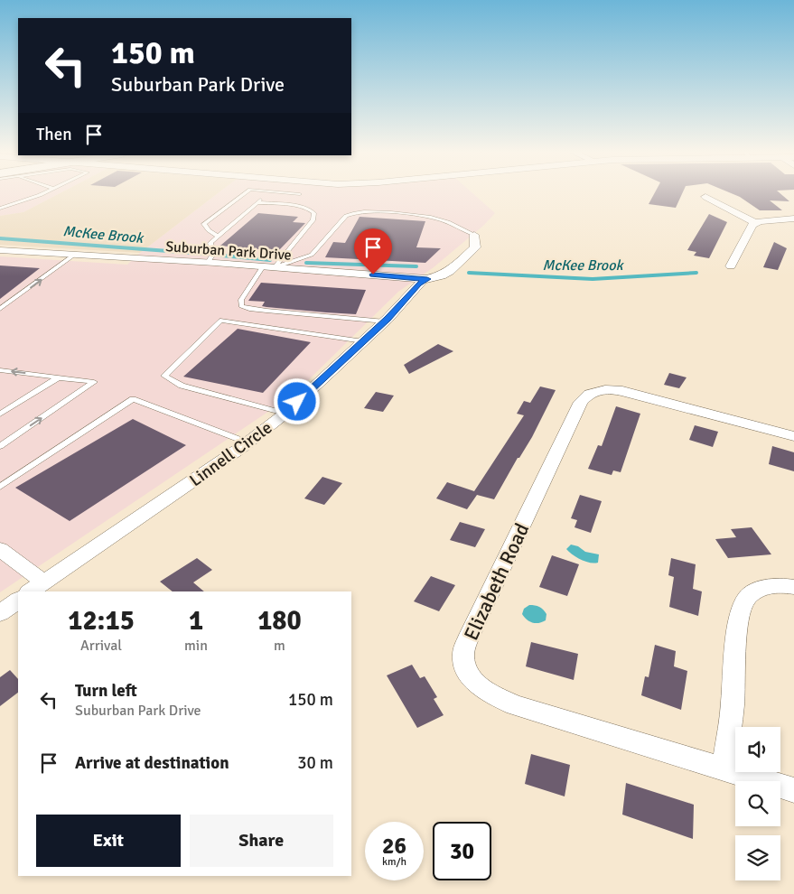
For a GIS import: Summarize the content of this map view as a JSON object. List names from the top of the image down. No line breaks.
{"streets":{"street":["Suburban Park Drive","Linnell Circle","Elizabeth Road"]},"crossings":[["Suburban Park Drive","Linnell Circle"]],"water":["McKee Brook"],"page":{"turn":["150 m","Suburban Park Drive"],"then":"Then","eta":["12:15","Arrival","1","min","180","m"],"list":[{"name":"Turn left","note":"Suburban Park Drive","value":"150 m"},{"name":"Arrive at destination","value":"30 m"}],"buttons":["Exit","Share"],"speed":"26 km/h","limit":"30"}}
